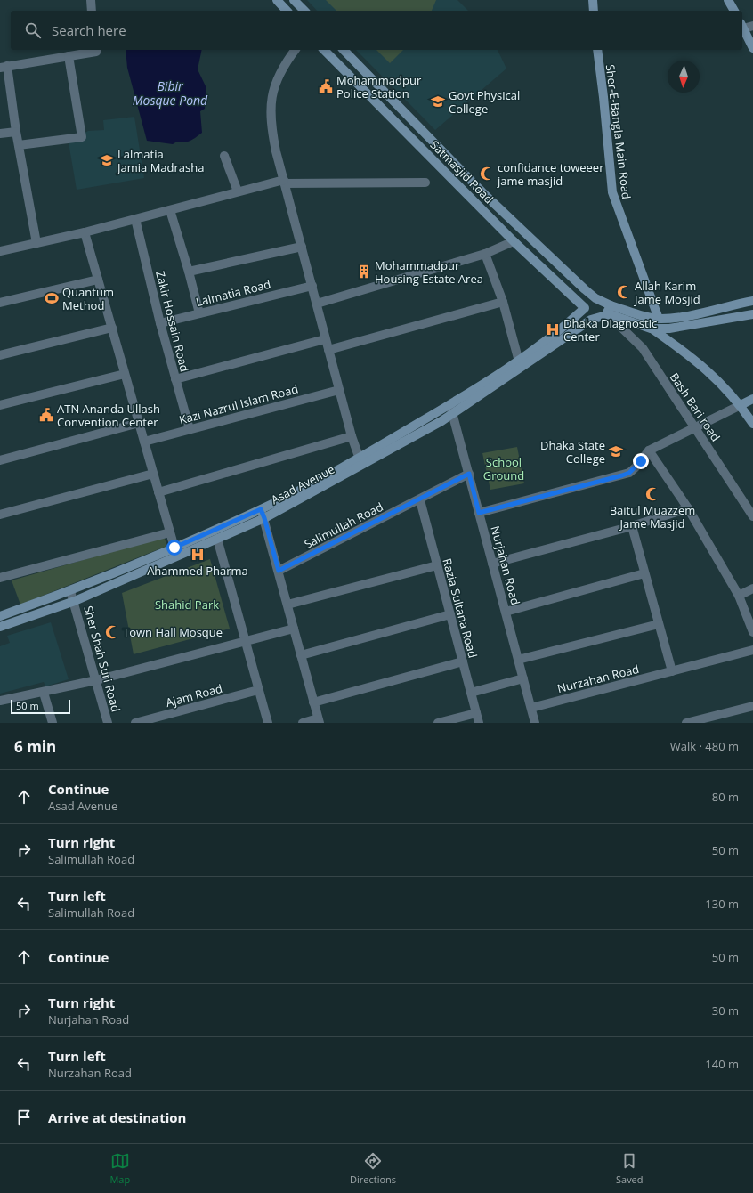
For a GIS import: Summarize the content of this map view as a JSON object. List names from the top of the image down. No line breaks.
{"streets":{"main road":["Sher-E-Bangla Main Road","Satmasjid Road","Asad Avenue"],"street":["Lalmatia Road","Zakir Hossain Road","Kazi Nazrul Islam Road","Bash Bari road","Salimullah Road","Nurjahan Road","Razia Sultana Road","Sher Shah Suri Road","Nurzahan Road","Ajam Road"]},"crossings":[["Sher-E-Bangla Main Road","Satmasjid Road"],["Satmasjid Road","Asad Avenue"],["Lalmatia Road","Zakir Hossain Road"],["Zakir Hossain Road","Kazi Nazrul Islam Road"],["Bash Bari road","Asad Avenue"],["Asad Avenue","Nurjahan Road"],["Asad Avenue","Sher Shah Suri Road"],["Salimullah Road","Nurjahan Road"],["Salimullah Road","Razia Sultana Road"],["Nurjahan Road","Nurzahan Road"]],"water":["Bibir Mosque Pond"],"parks":["School Ground","Shahid Park"],"places":{"public building":["Mohammadpur Police Station","ATN Ananda Ullash Convention Center"],"school or university":["Govt Physical College","Lalmatia Jamia Madrasha","Dhaka State College"],"mosque":["confidance toweeer jame masjid","Allah Karim Jame Mosjid","Baitul Muazzem Jame Masjid","Town Hall Mosque"],"building":["Mohammadpur Housing Estate Area"],"sports":["Quantum Method"],"hospital":["Dhaka Diagnostic Center","Ahammed Pharma"]},"scale_bar":"50 m","north":"bottom","page":{"search":"Search here","scale":"50 m","heading":["6 min","Walk · 480 m"],"list":[["Continue","Asad Avenue","80 m"],["Turn right","Salimullah Road","50 m"],["Turn left","Salimullah Road","130 m"],["Continue","50 m"],["Turn right","Nurjahan Road","30 m"],["Turn left","Nurzahan Road","140 m"],"Arrive at destination"],"nav":["Map","Directions","Saved"]}}
